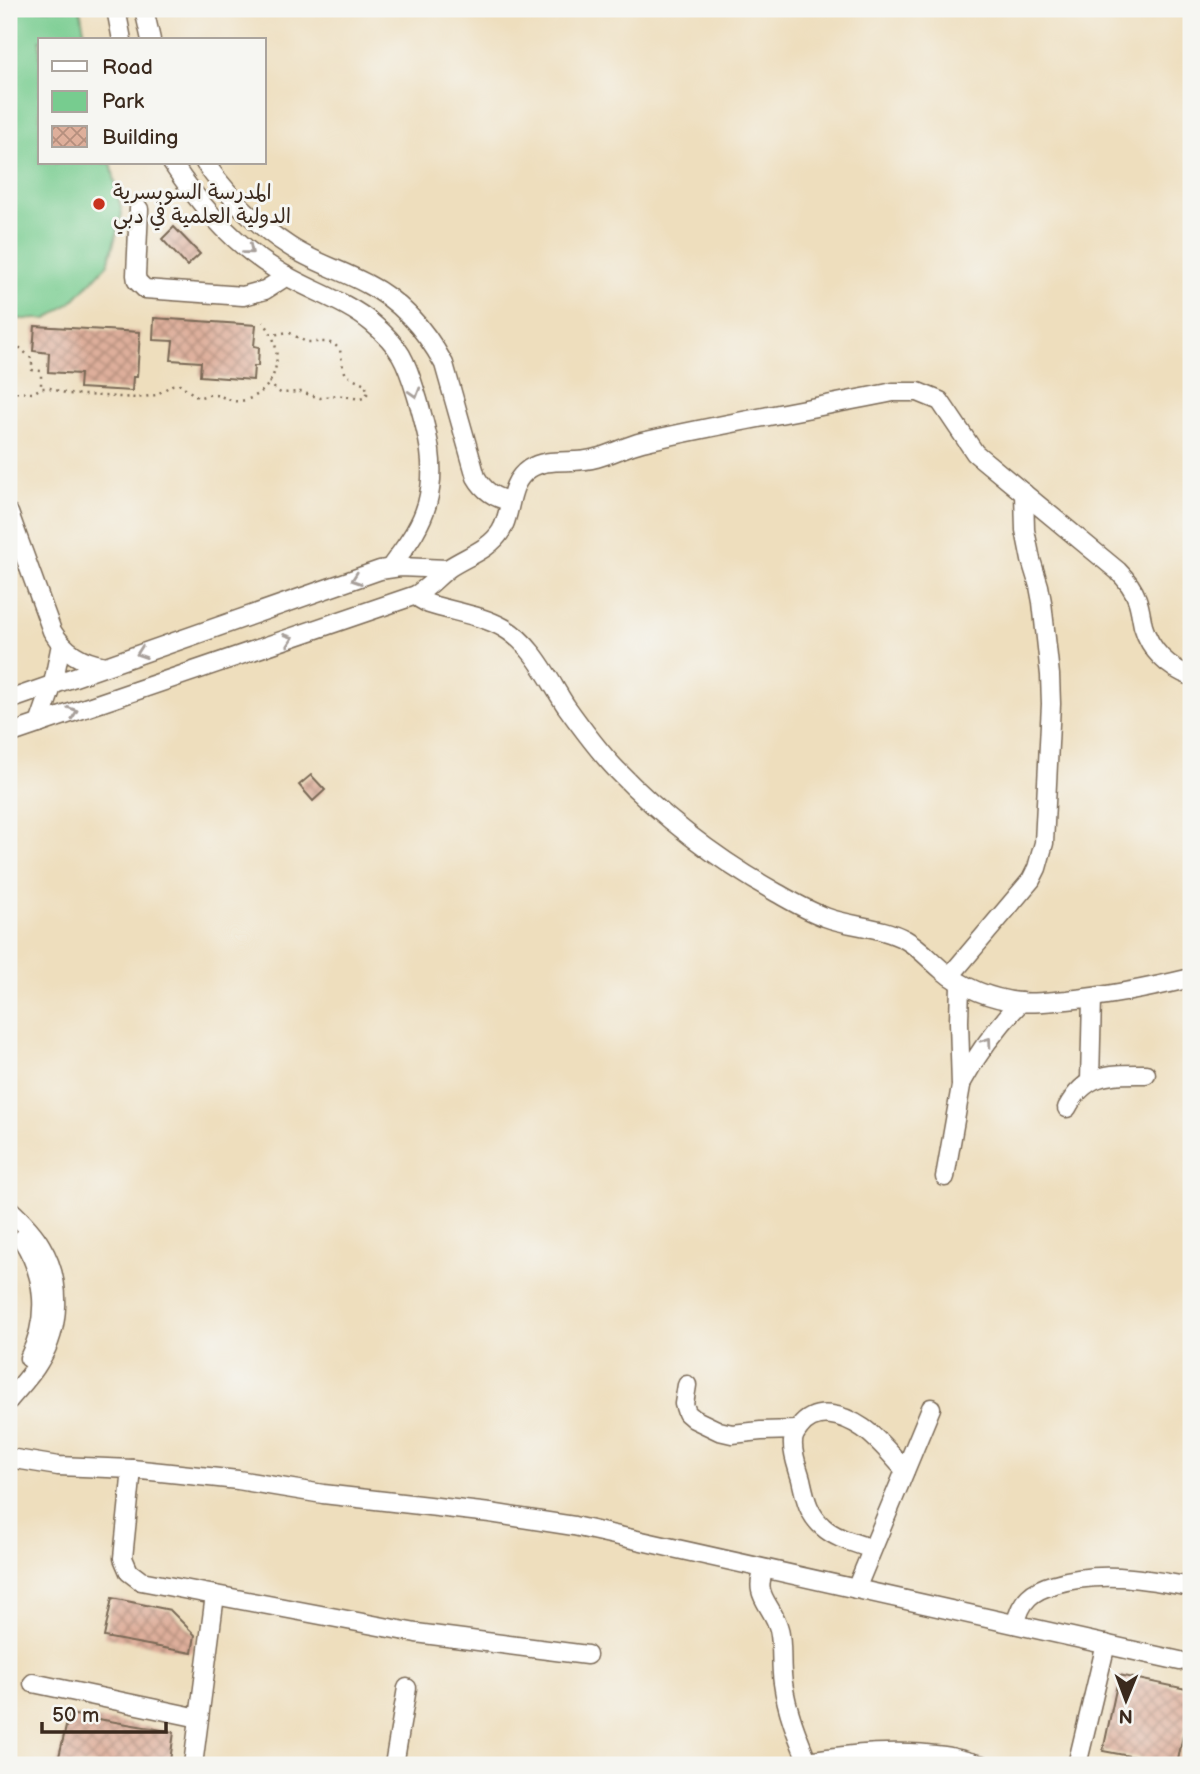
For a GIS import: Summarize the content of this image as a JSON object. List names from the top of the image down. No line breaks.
{"places":["المدرسة السويسرية الدولية العلمية في دبي"],"legend":["Road","Park","Building"],"scale_bar":"50 m","north":"bottom"}
